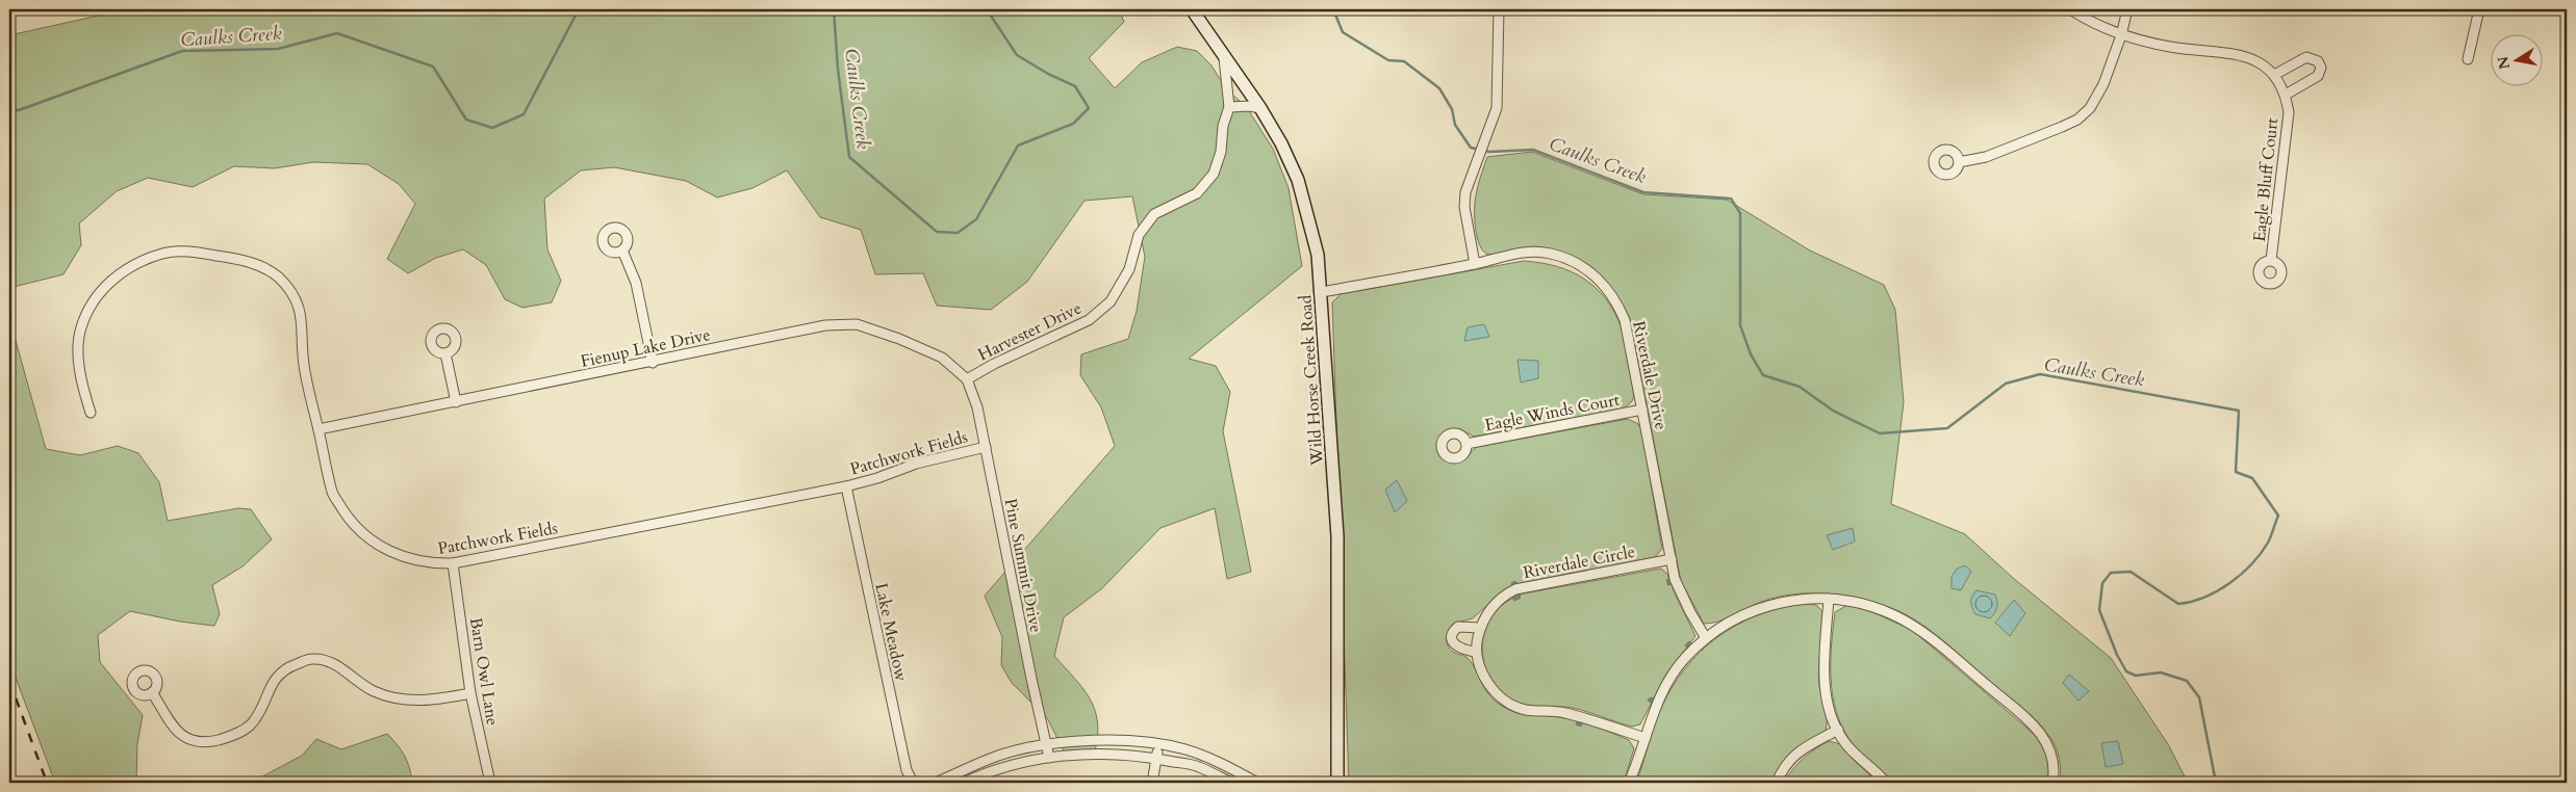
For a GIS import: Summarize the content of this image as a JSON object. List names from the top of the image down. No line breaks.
{"streets":{"main road":["Wild Horse Creek Road"],"street":["Eagle Bluff Court","Harvester Drive","Fienup Lake Drive","Riverdale Drive","Eagle Winds Court","Patchwork Fields","Riverdale Circle","Pine Summit Drive","Lake Meadow","Barn Owl Lane"]},"crossings":[["Harvester Drive","Fienup Lake Drive"],["Harvester Drive","Wild Horse Creek Road"],["Harvester Drive","Pine Summit Drive"],["Fienup Lake Drive","Patchwork Fields"],["Fienup Lake Drive","Pine Summit Drive"],["Riverdale Drive","Wild Horse Creek Road"],["Riverdale Drive","Eagle Winds Court"],["Riverdale Drive","Riverdale Circle"],["Patchwork Fields","Pine Summit Drive"],["Patchwork Fields","Lake Meadow"],["Patchwork Fields","Barn Owl Lane"]],"water":["Caulks Creek"],"north":"left"}
